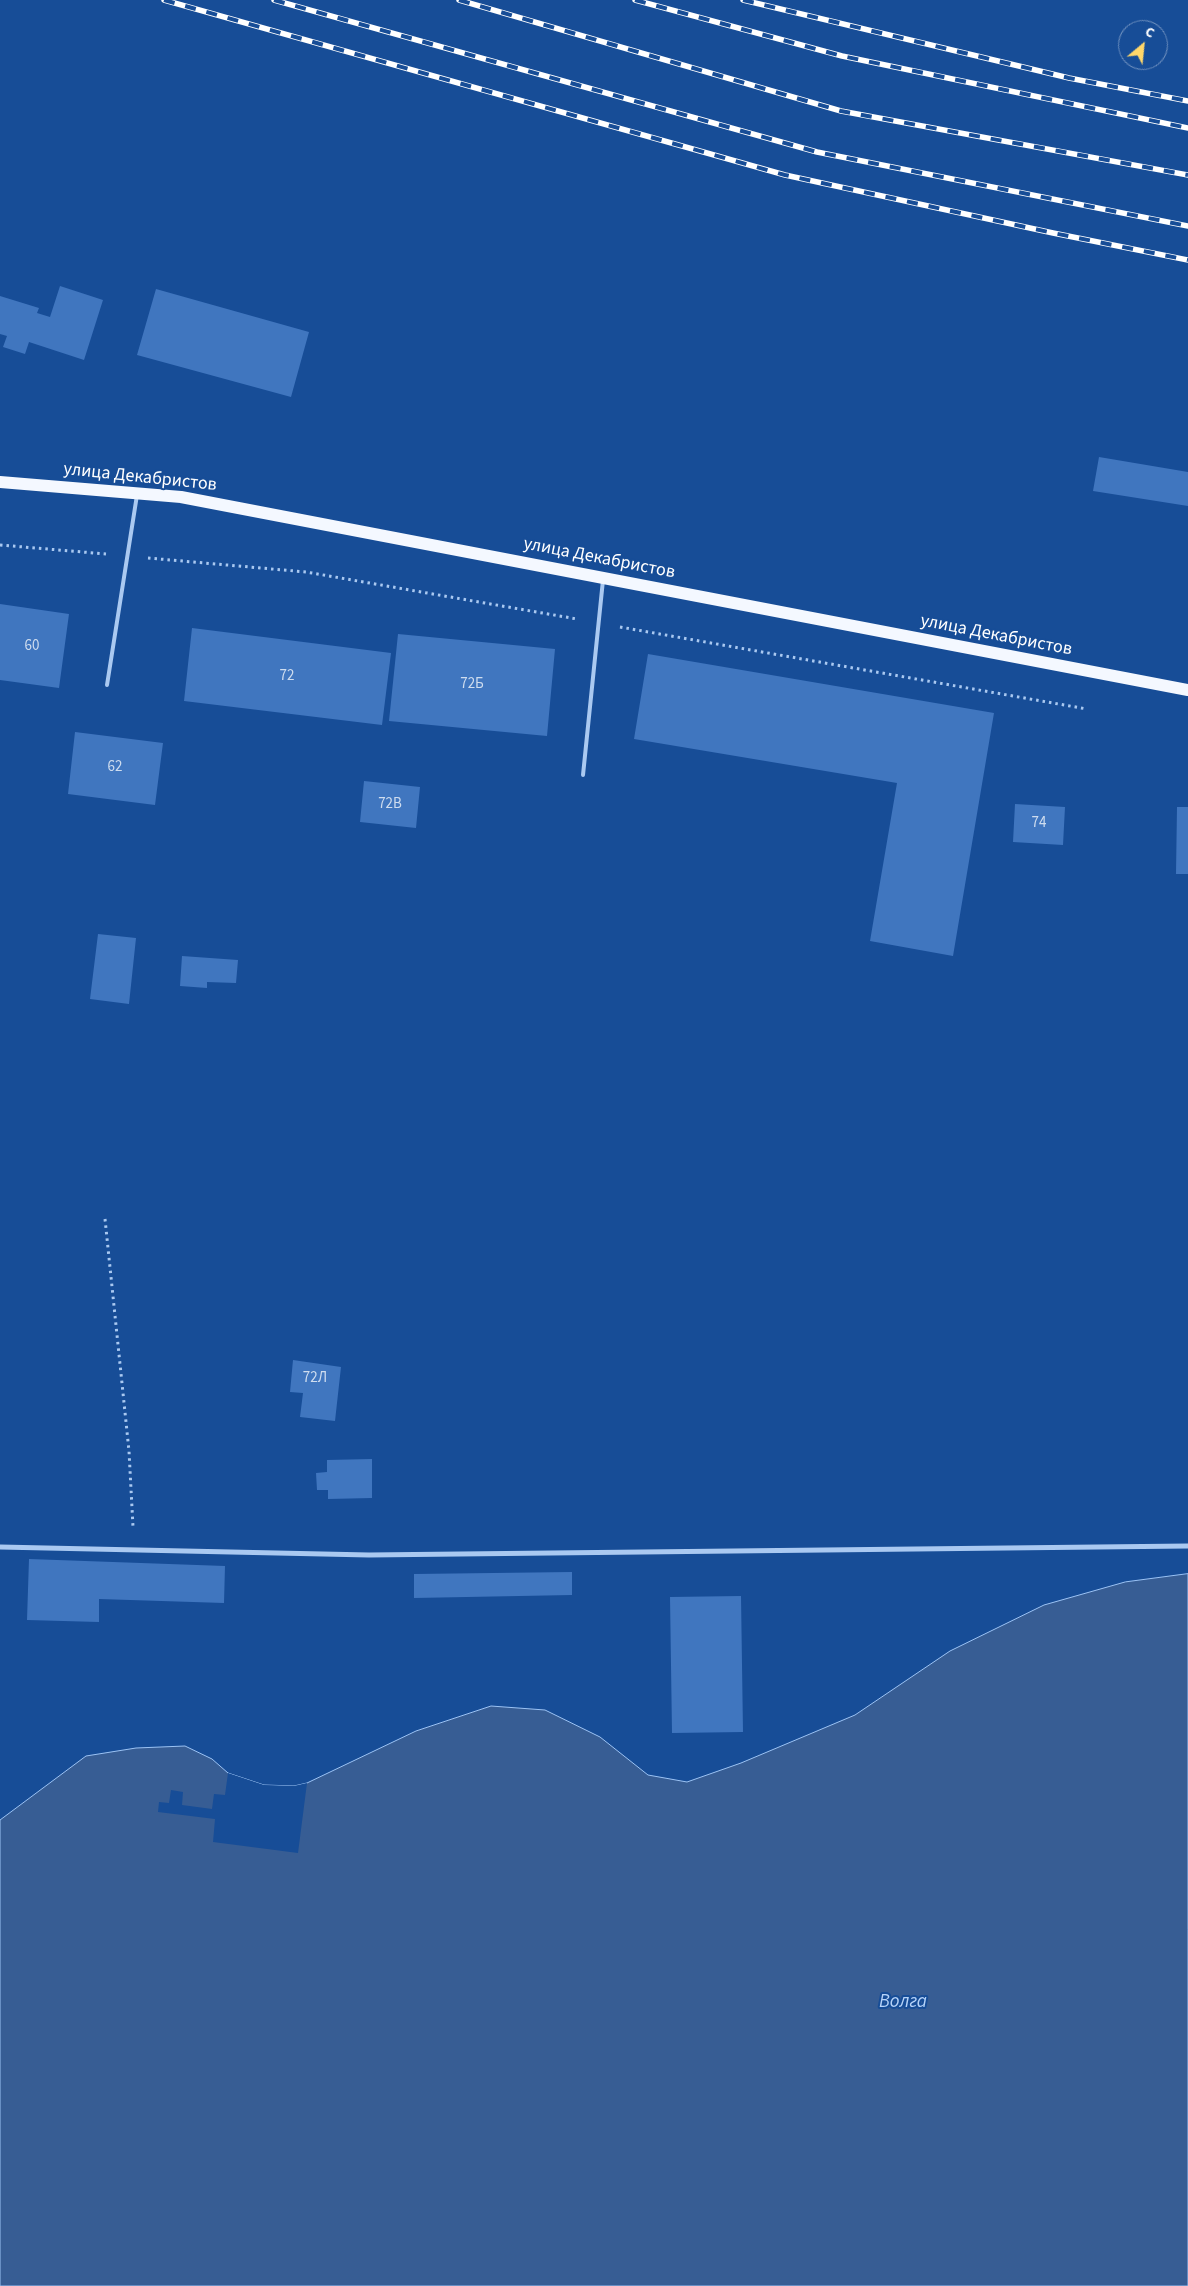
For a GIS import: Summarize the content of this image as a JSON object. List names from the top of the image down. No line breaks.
{"streets":{"main road":["улица Декабристов"]},"water":["Волга"],"house_numbers":["60","72","72Б","62","72В","74","72Л"],"north":"top right"}
